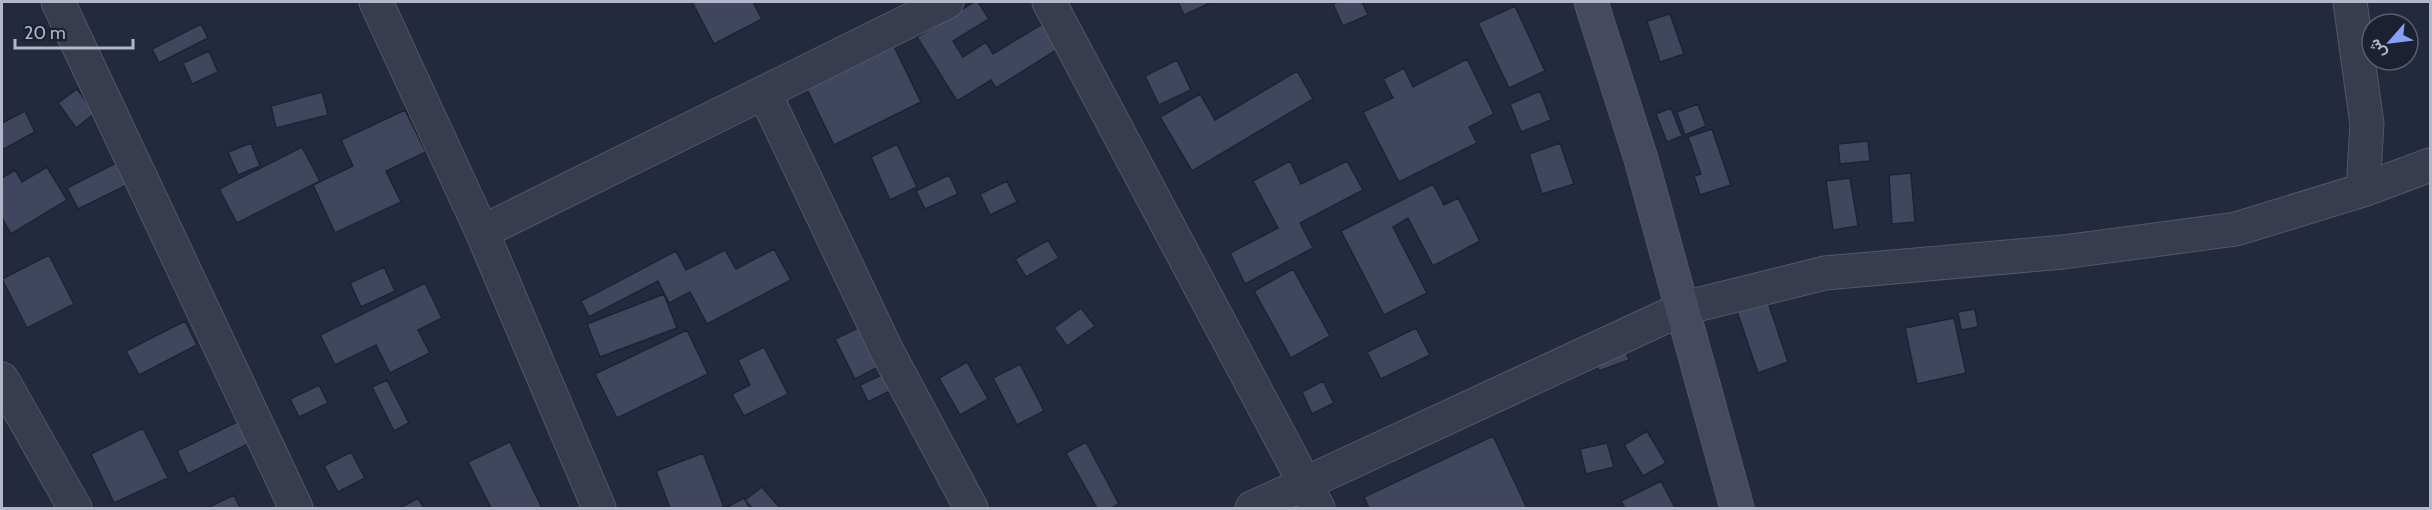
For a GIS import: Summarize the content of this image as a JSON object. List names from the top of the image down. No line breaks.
{"scale_bar":"20 m","north":"bottom left"}
